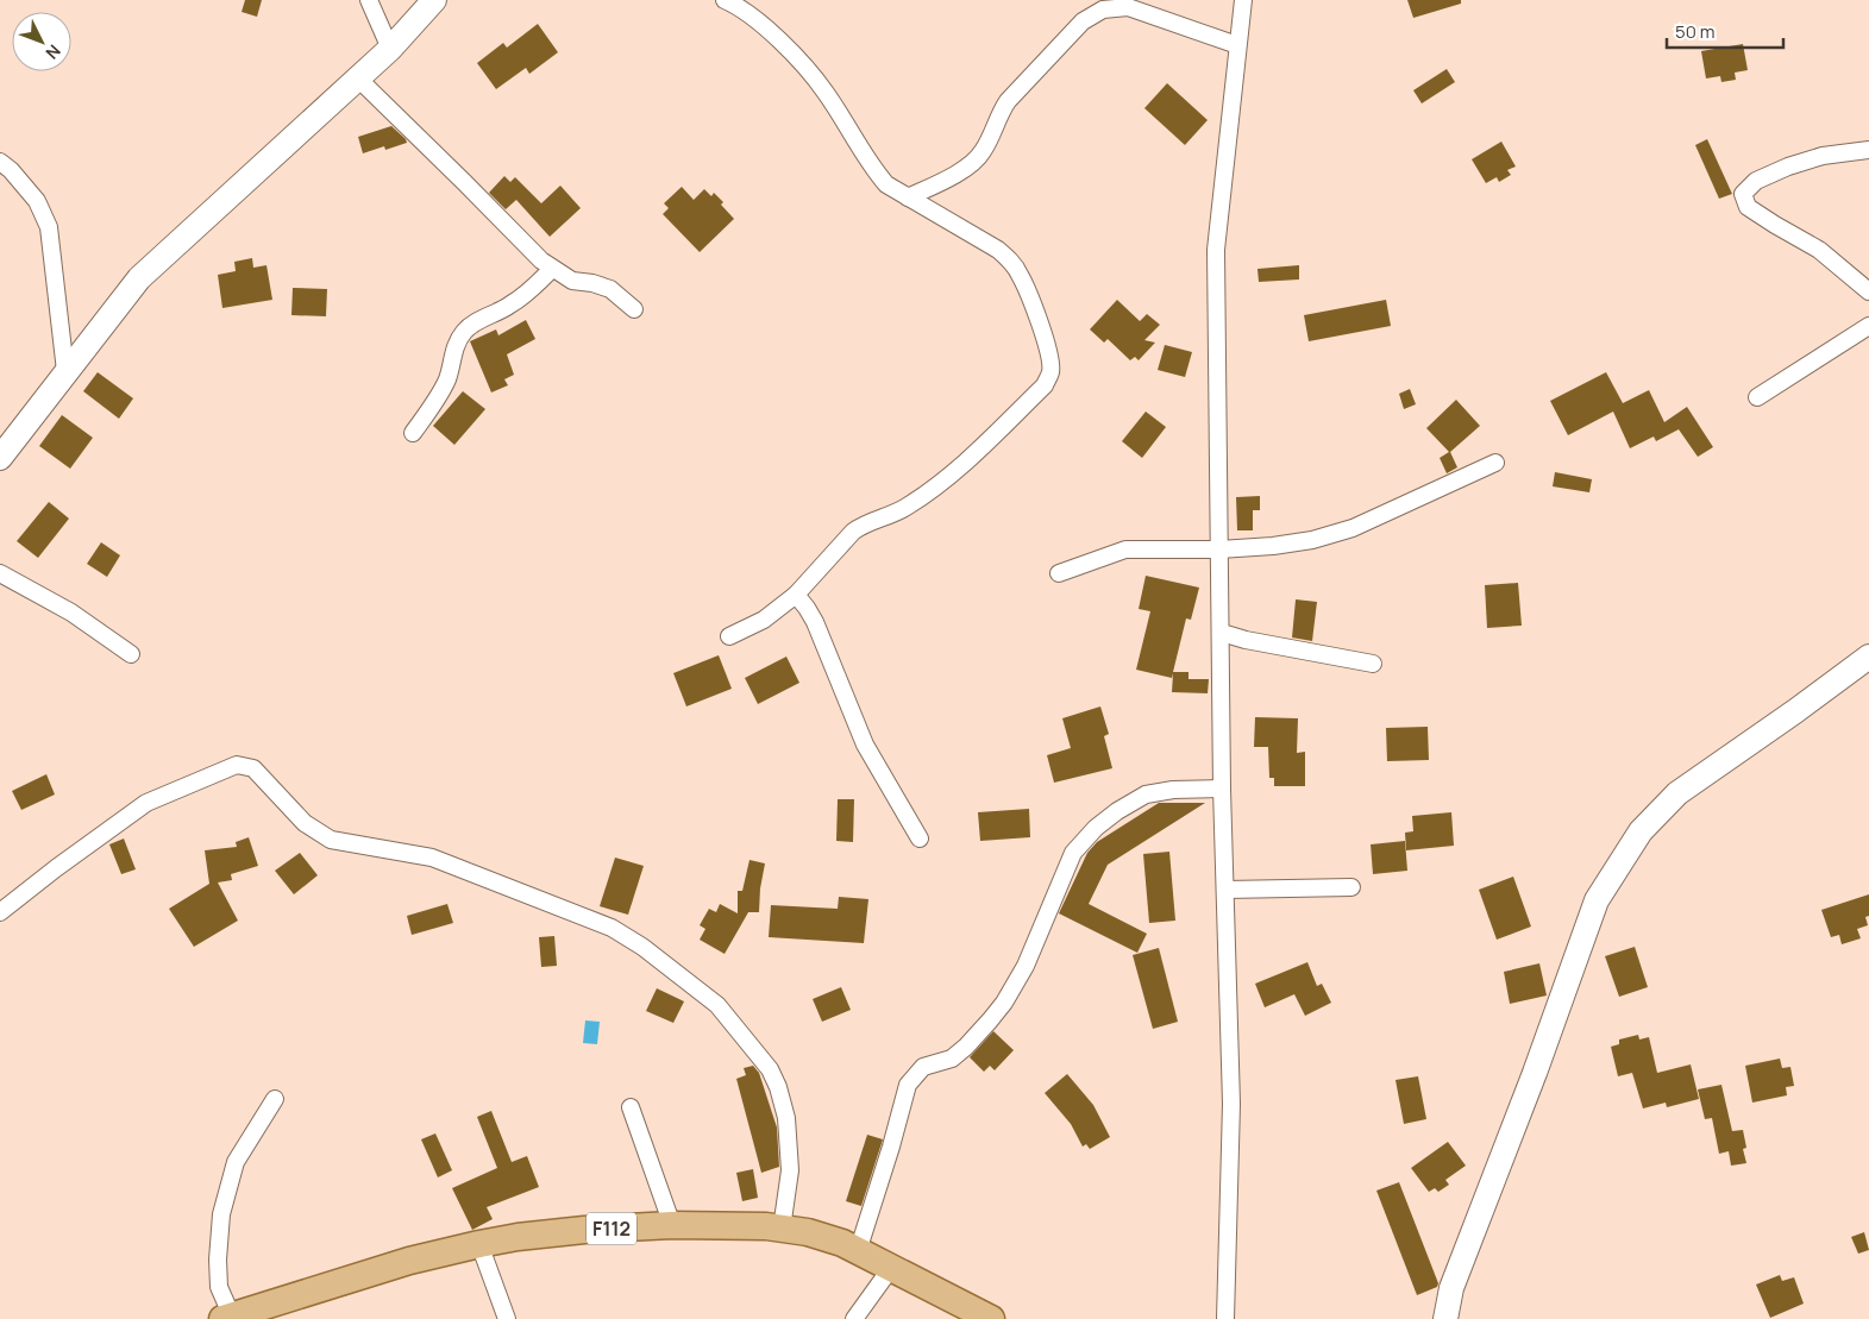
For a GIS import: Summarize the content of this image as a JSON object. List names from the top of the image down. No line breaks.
{"streets":{"main road":["F112"]},"scale_bar":"50 m","north":"bottom right"}
